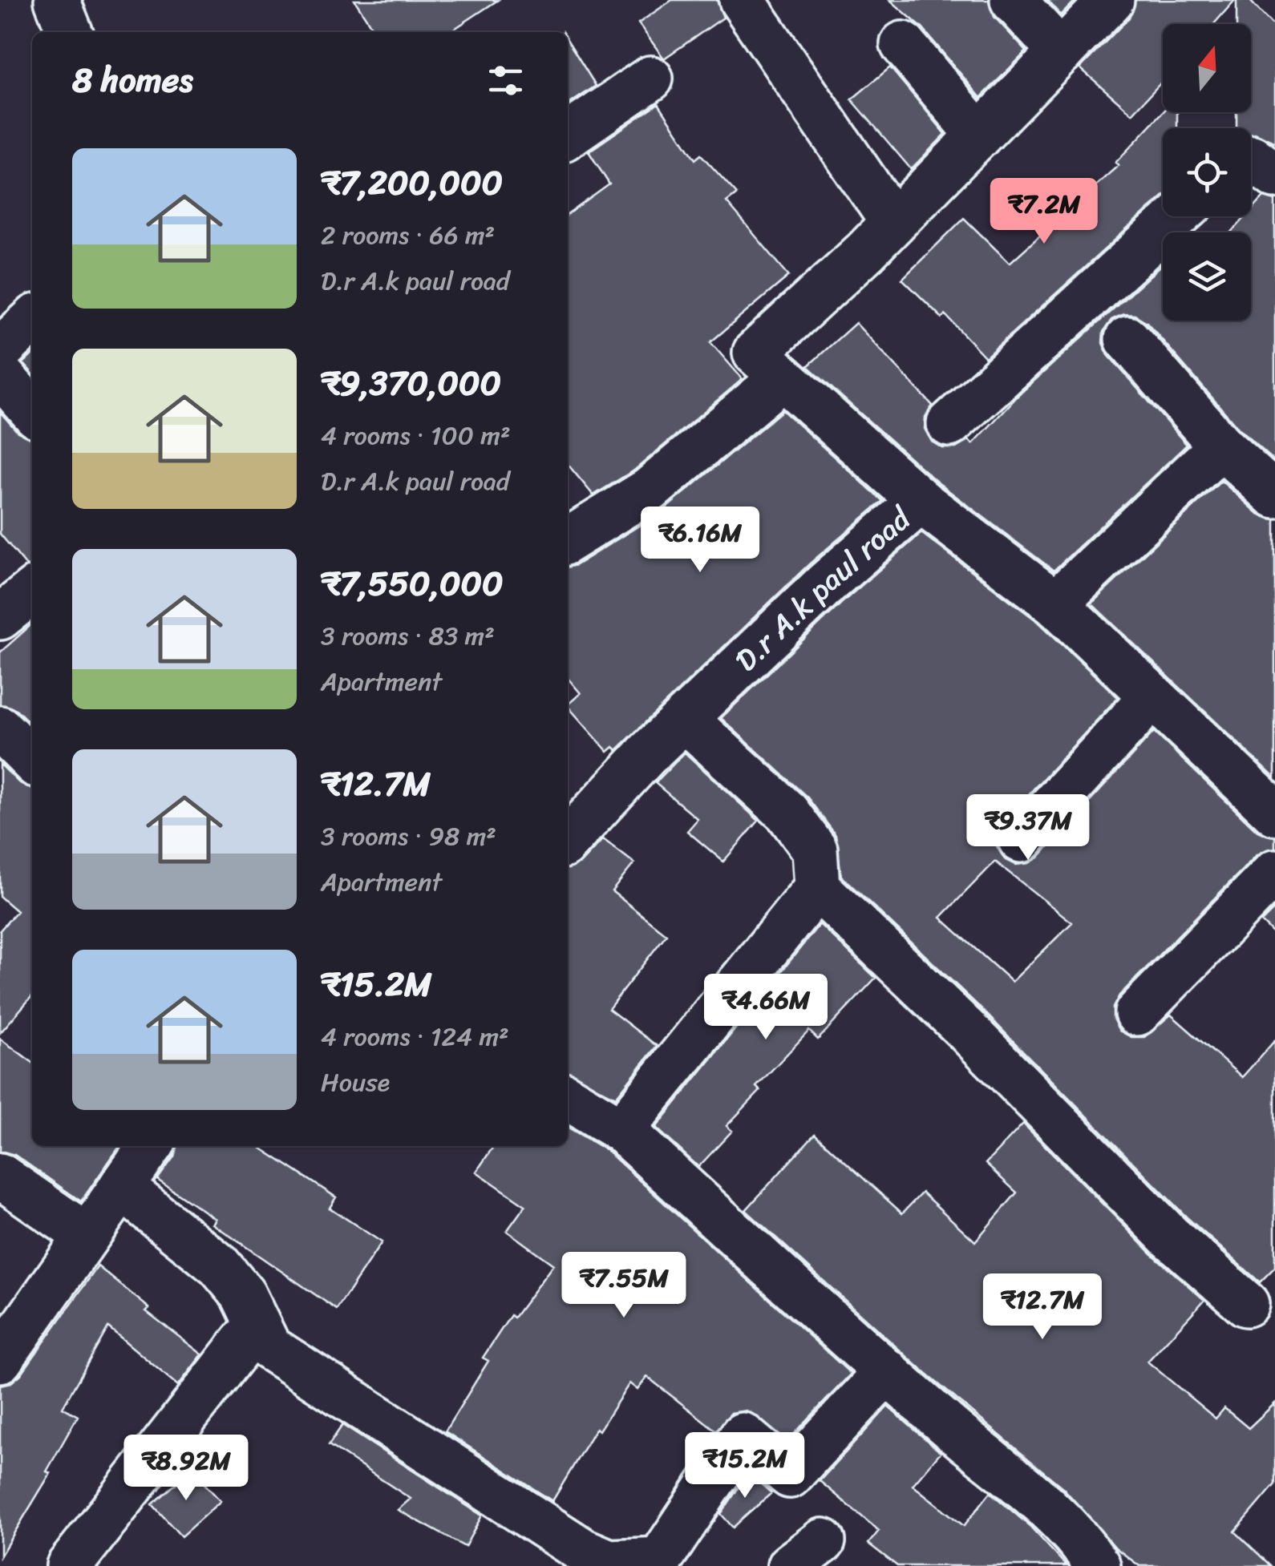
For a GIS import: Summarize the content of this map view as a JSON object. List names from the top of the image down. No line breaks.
{"streets":{"street":["D.r A.k paul road"]},"north":"top","page":{"heading":"8 homes","list":[{"name":"₹7,200,000","note":"2 rooms · 66 m² · D.r A.k paul road"},{"name":"₹9,370,000","note":"4 rooms · 100 m² · D.r A.k paul road"},{"name":"₹7,550,000","note":"3 rooms · 83 m² · Apartment"},{"name":"₹12.7M","note":"3 rooms · 98 m² · Apartment"},{"name":"₹15.2M","note":"4 rooms · 124 m² · House"}],"price":["₹7.2M","₹6.16M","₹9.37M","₹4.66M","₹7.55M","₹12.7M","₹15.2M","₹8.92M"]}}
